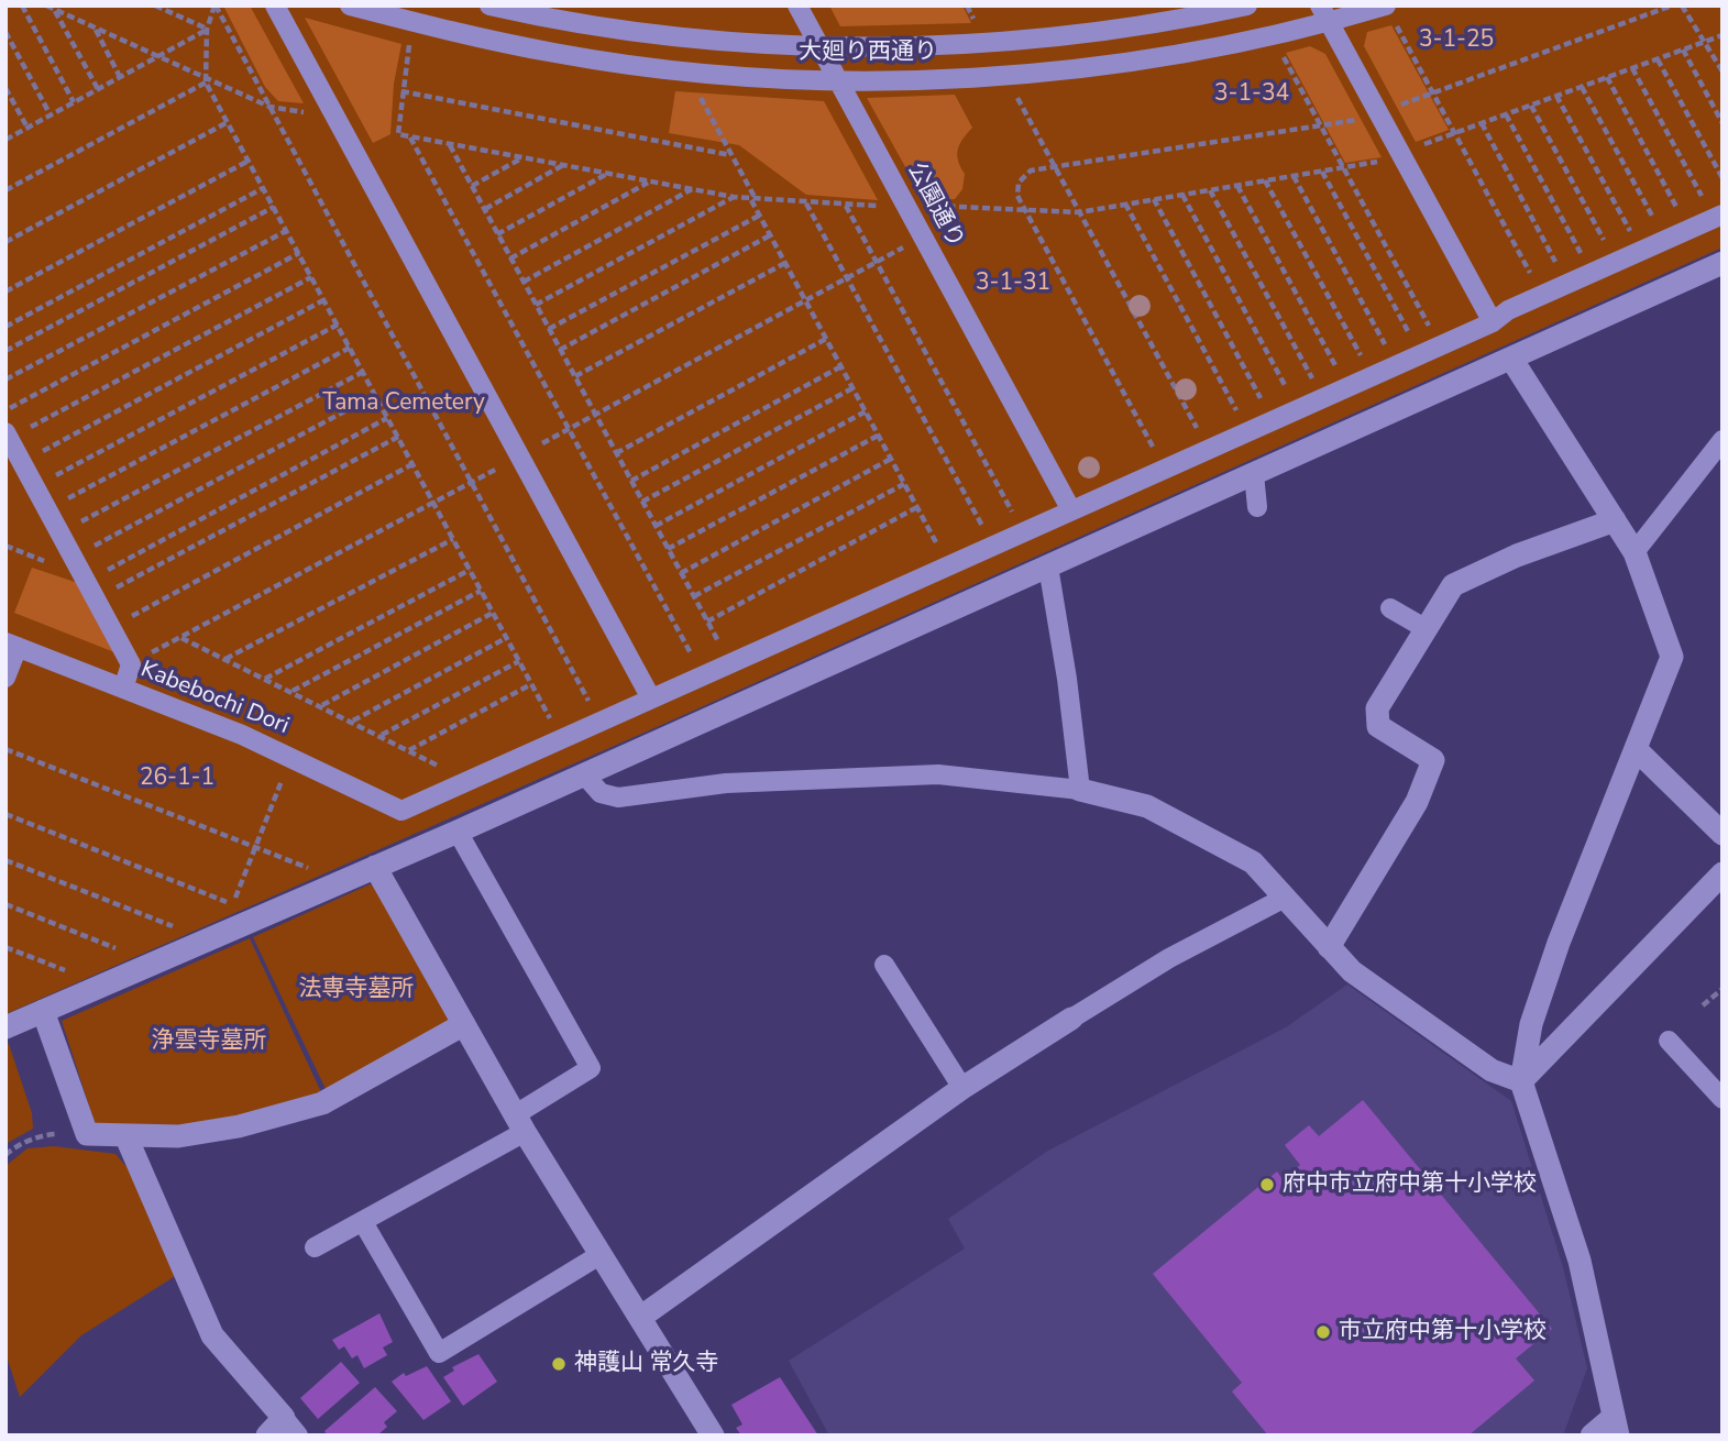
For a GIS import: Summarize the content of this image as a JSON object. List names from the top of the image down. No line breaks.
{"streets":{"lane":["大廻り西通り","公園通り","Kabebochi Dori"]},"crossings":[["大廻り西通り","公園通り"]],"parks":["3-1-25","3-1-34","3-1-31","Tama Cemetery","26-1-1","法専寺墓所","浄雲寺墓所"],"places":["府中市立府中第十小学校","市立府中第十小学校","神護山 常久寺"]}
